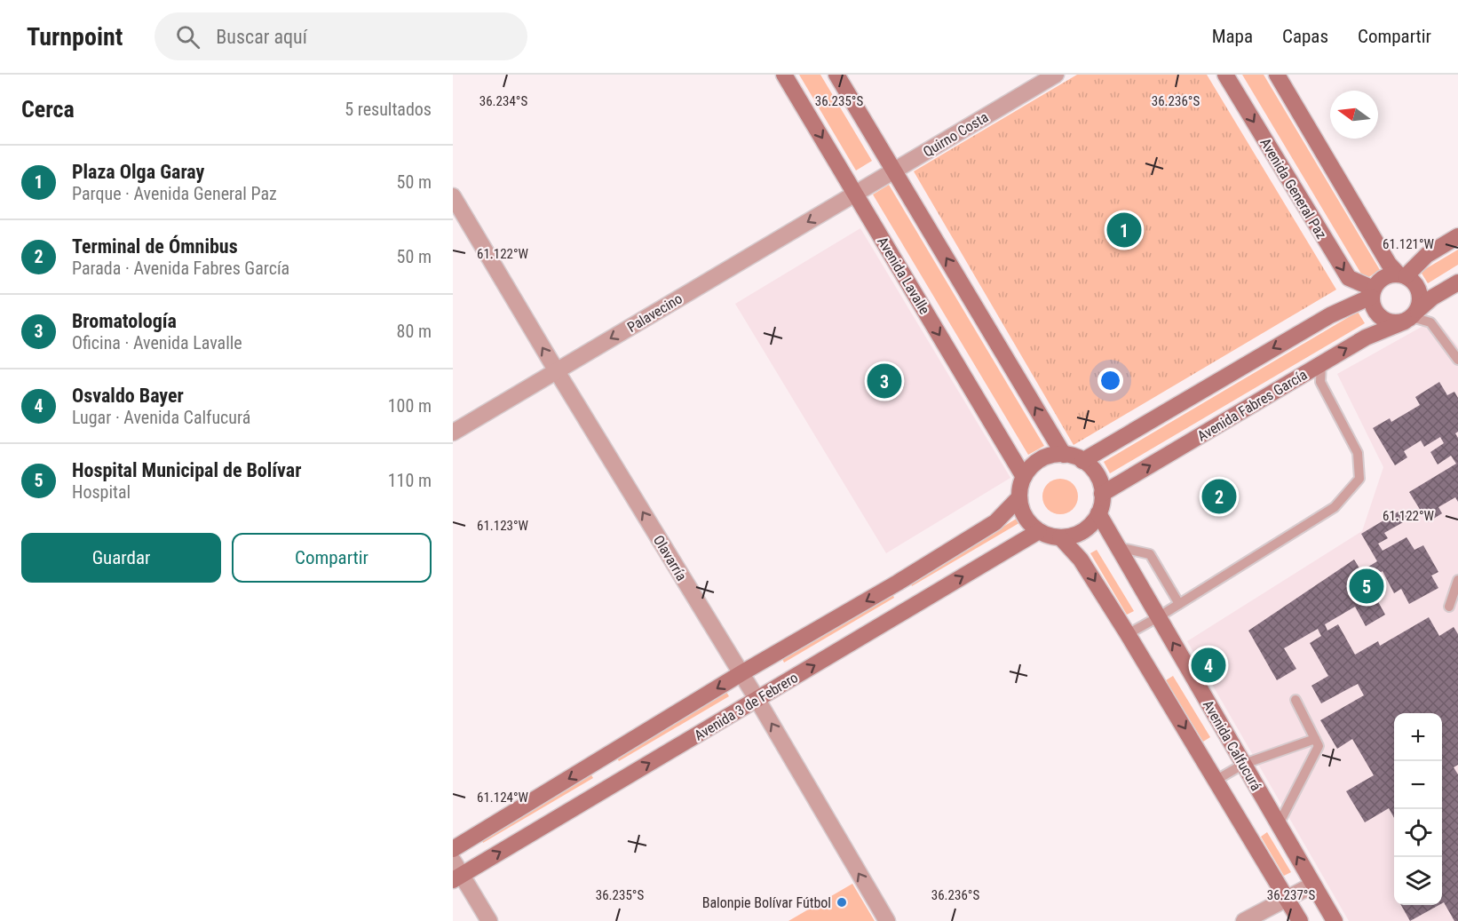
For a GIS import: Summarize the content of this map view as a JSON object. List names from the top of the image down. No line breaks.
{"streets":{"street":["Quirno Costa","Avenida General Paz","Avenida Lavalle","Palavecino","Avenida Fabres García","Olavarría","Avenida 3 de Febrero","Avenida Calfucurá"]},"crossings":[["Quirno Costa","Avenida Lavalle"],["Quirno Costa","Palavecino"],["Avenida General Paz","Avenida Fabres García"],["Avenida Lavalle","Palavecino"],["Avenida Lavalle","Avenida Fabres García"],["Avenida Lavalle","Avenida 3 de Febrero"],["Avenida Lavalle","Avenida Calfucurá"],["Palavecino","Olavarría"],["Avenida Fabres García","Avenida 3 de Febrero"],["Avenida Fabres García","Avenida Calfucurá"],["Olavarría","Avenida 3 de Febrero"],["Avenida 3 de Febrero","Avenida Calfucurá"]],"one_way":["Palavecino","Olavarría"],"places":["Balonpie Bolívar Fútbol"],"north":"left","page":{"header":"Turnpoint","search":"Buscar aquí","nav":["Mapa","Capas","Compartir"],"heading":["Cerca","5 resultados"],"list":[{"mark":"1","name":"Plaza Olga Garay","note":"Parque · Avenida General Paz","value":"50 m"},{"mark":"2","name":"Terminal de Ómnibus","note":"Parada · Avenida Fabres García","value":"50 m"},{"mark":"3","name":"Bromatología","note":"Oficina · Avenida Lavalle","value":"80 m"},{"mark":"4","name":"Osvaldo Bayer","note":"Lugar · Avenida Calfucurá","value":"100 m"},{"mark":"5","name":"Hospital Municipal de Bolívar","note":"Hospital","value":"110 m"}],"pins":["1","3","2","5","4"],"buttons":["Guardar","Compartir"],"map_buttons":["+","−"]},"coordinates":["36.235°S","36.236°S","36.234°S","61.121°W","61.122°W","61.123°W","61.124°W","36.237°S"]}
